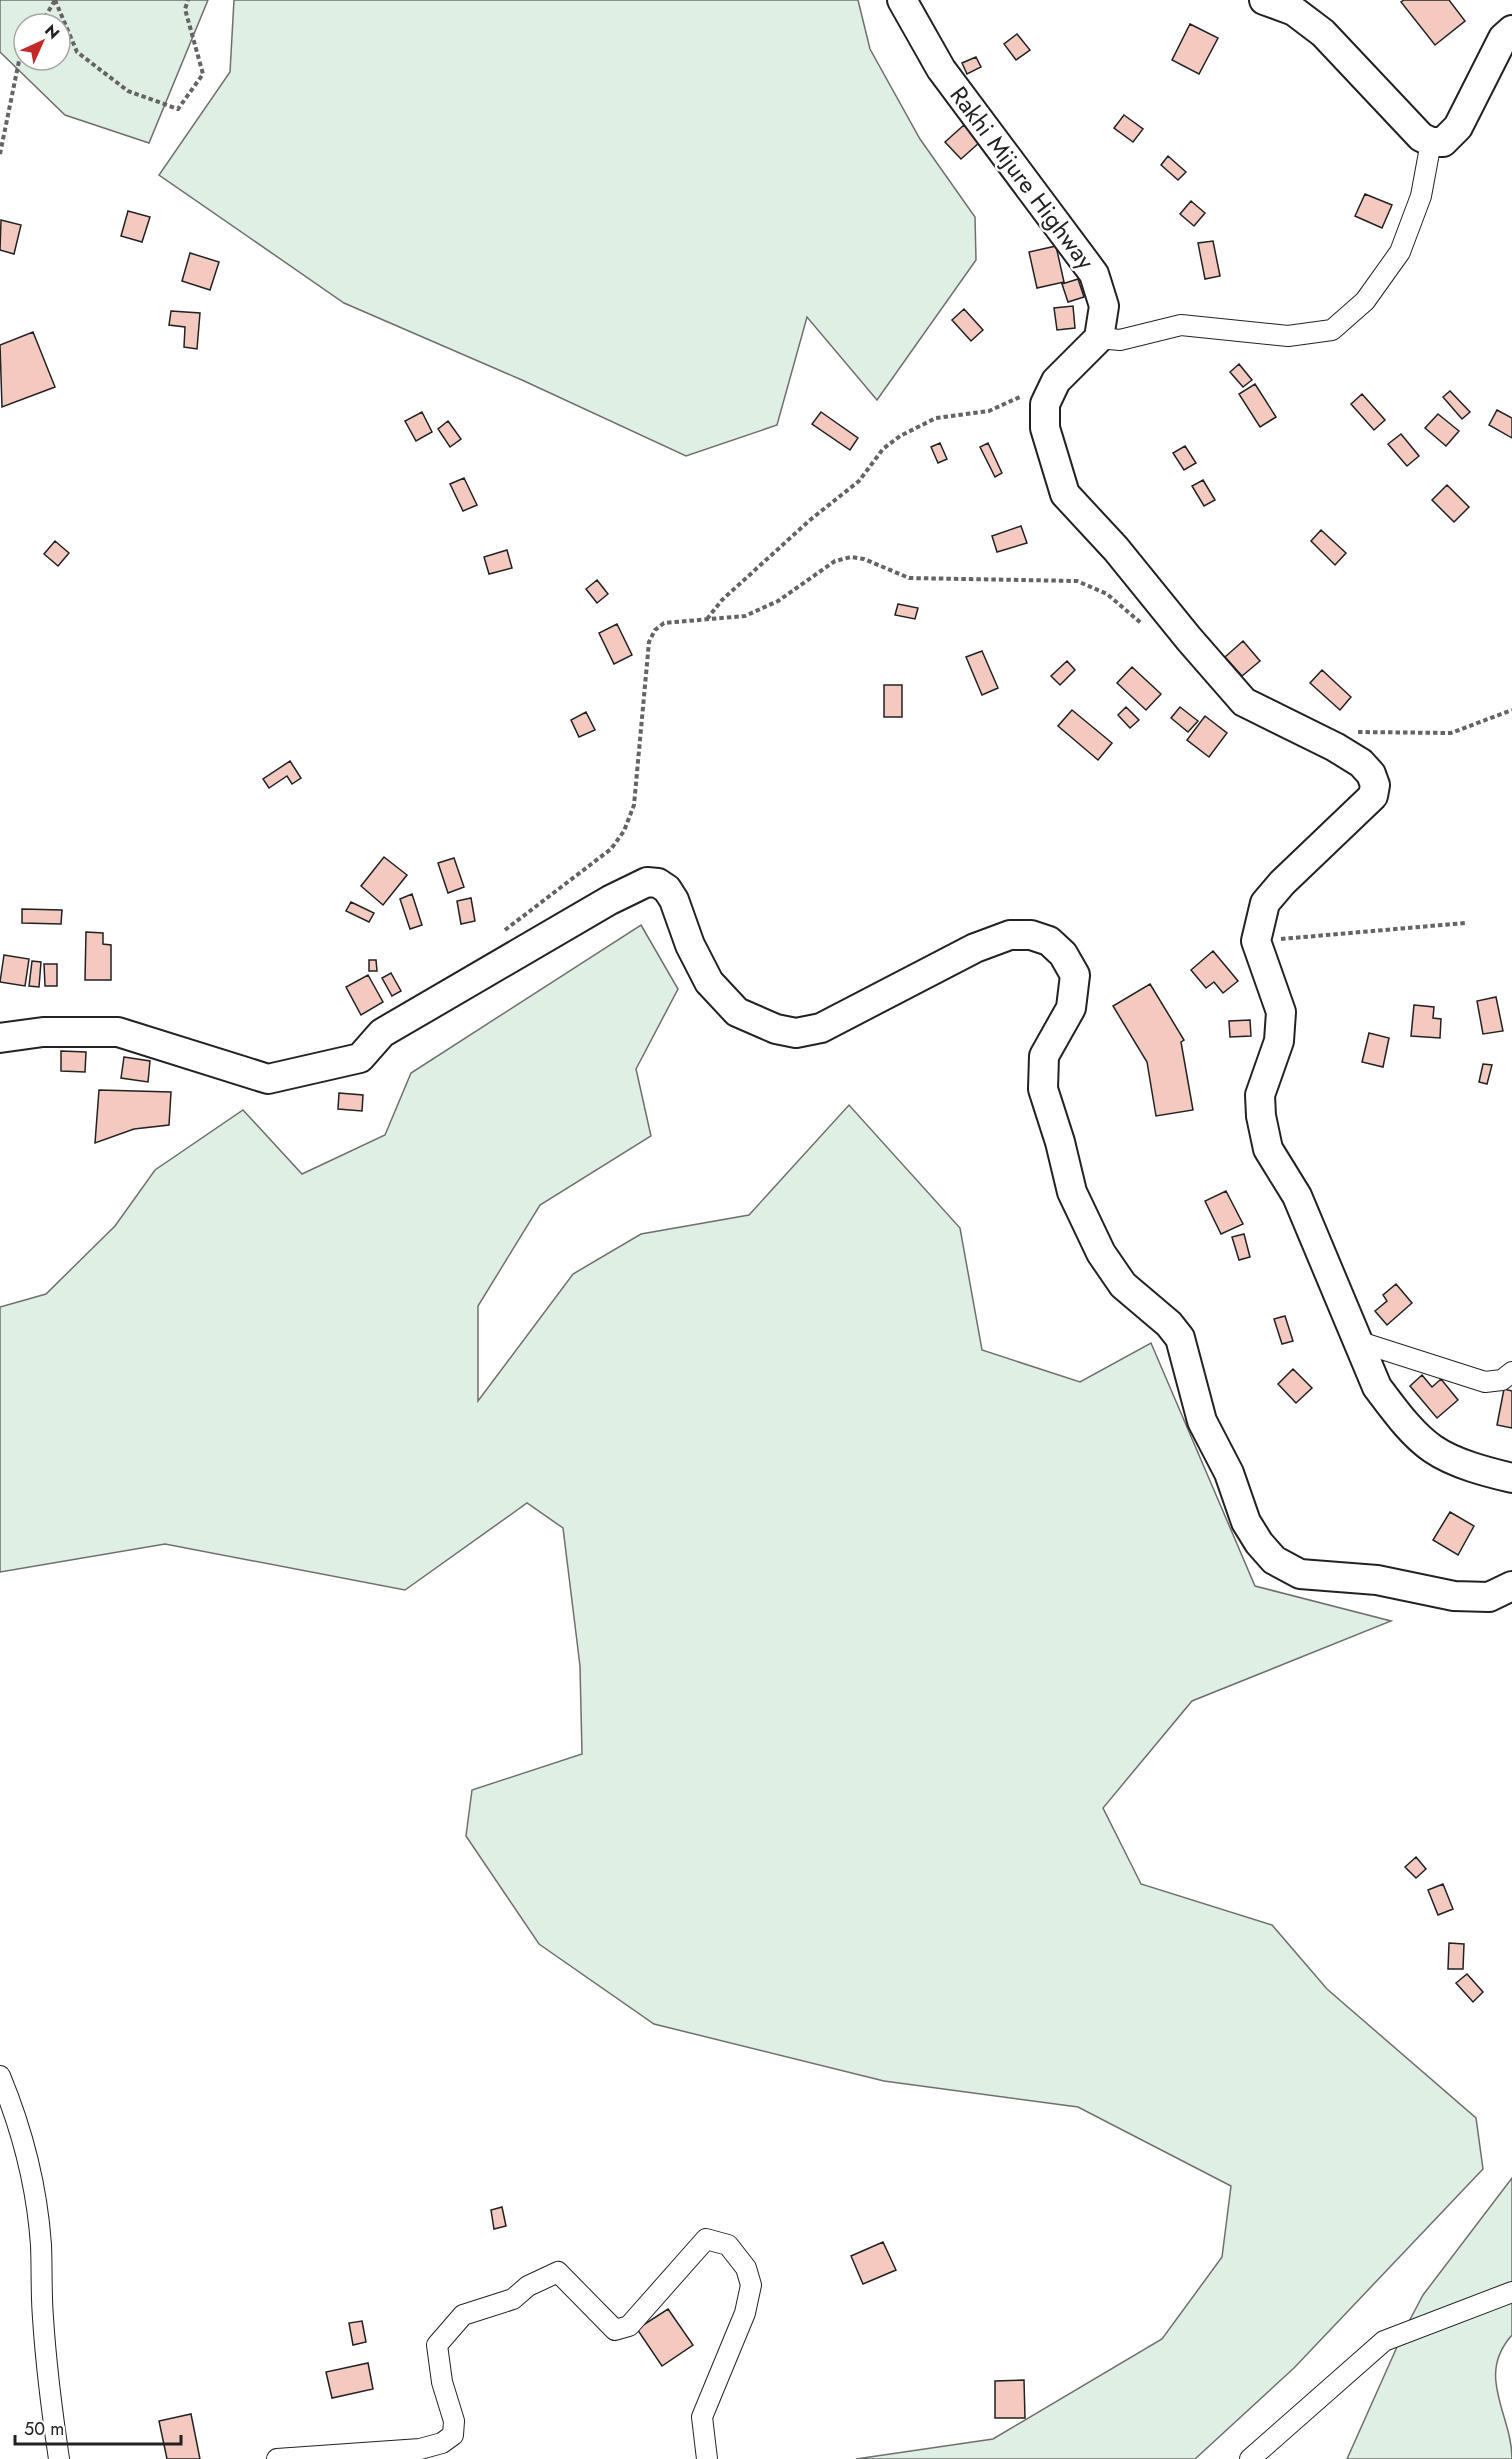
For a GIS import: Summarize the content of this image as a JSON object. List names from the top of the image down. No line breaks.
{"streets":{"main road":["Rakhi Mijure Highway"]},"scale_bar":"50 m","north":"top right"}
